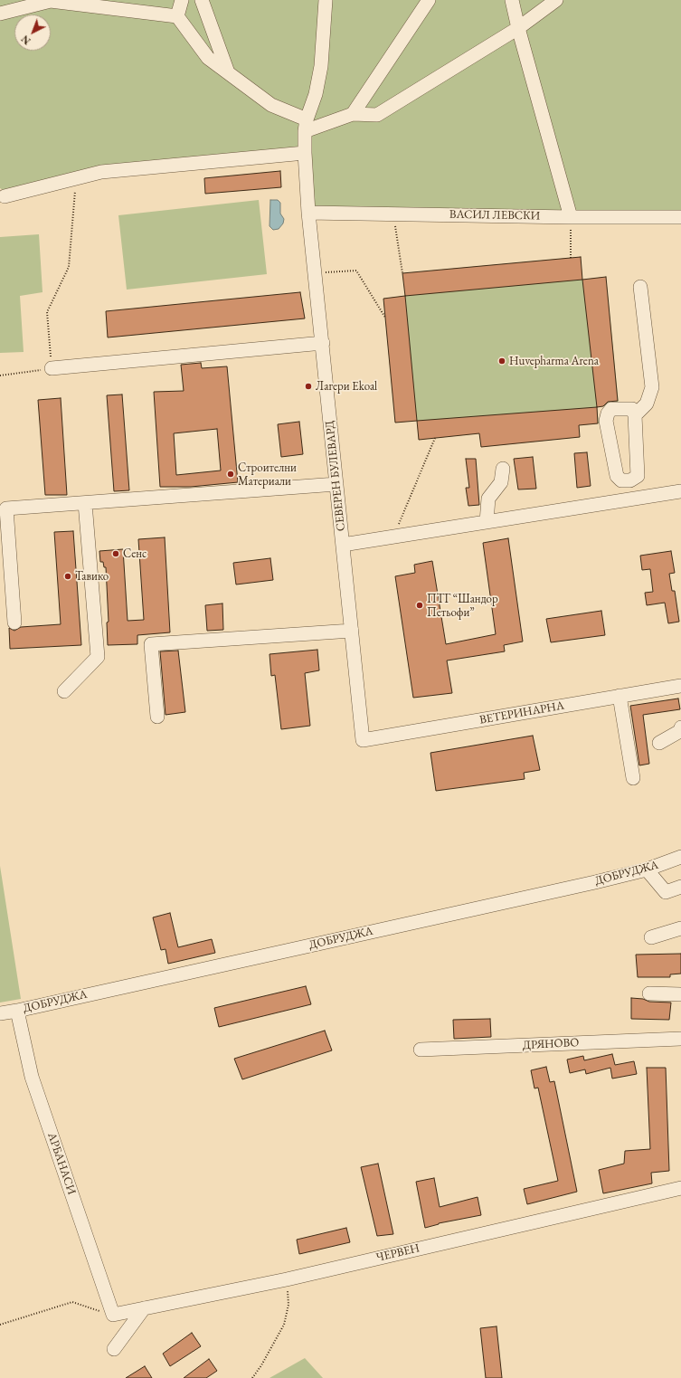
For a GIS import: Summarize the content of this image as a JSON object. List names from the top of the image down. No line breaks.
{"streets":{"street":["ВАСИЛ ЛЕВСКИ","СЕВЕРЕН БУЛЕВАРД","ВЕТЕРИНАРНА","ДОБРУДЖА","ДРЯНОВО","АРБАНАСИ","ЧЕРВЕН"]},"crossings":[["ВАСИЛ ЛЕВСКИ","СЕВЕРЕН БУЛЕВАРД"],["СЕВЕРЕН БУЛЕВАРД","ВЕТЕРИНАРНА"],["ДОБРУДЖА","АРБАНАСИ"],["АРБАНАСИ","ЧЕРВЕН"]],"places":["Huvepharma Arena","Лагери Ekoal","Строителни Материали","Сенс","Тавико","ПТГ “Шандор Петьофи”"],"north":"bottom left"}
